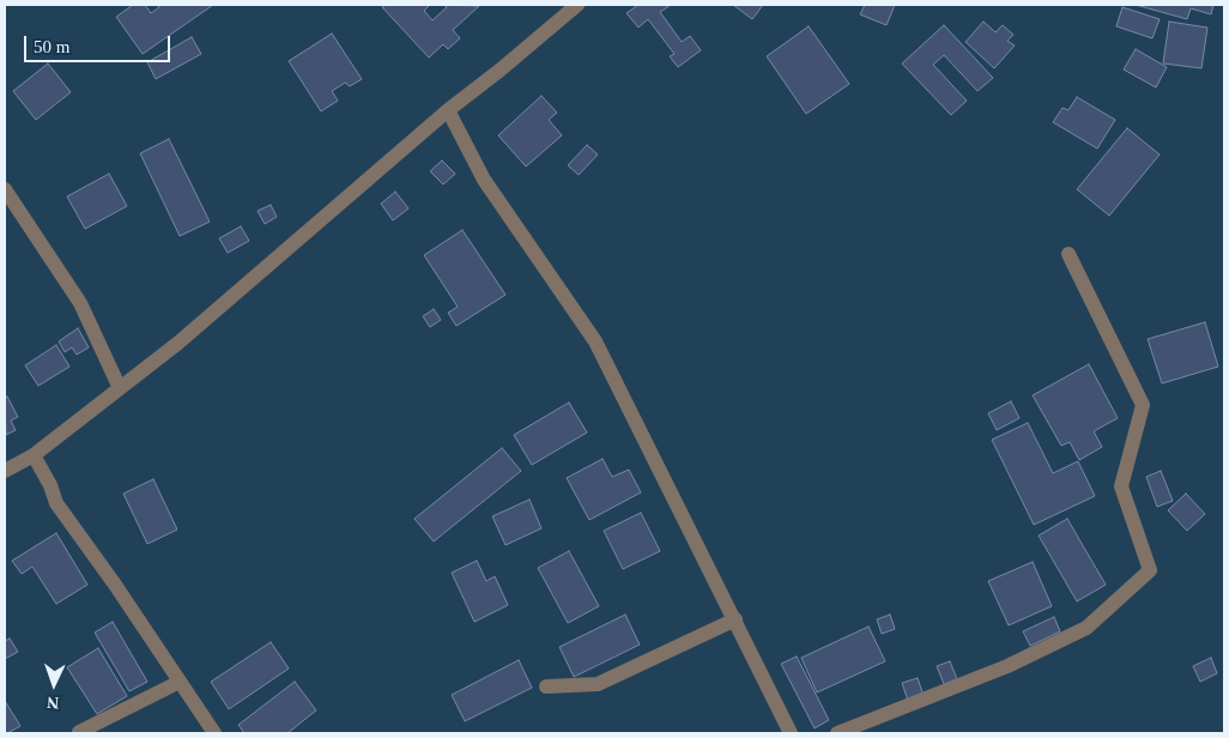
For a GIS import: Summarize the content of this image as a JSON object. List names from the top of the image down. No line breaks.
{"scale_bar":"50 m","north":"bottom"}
